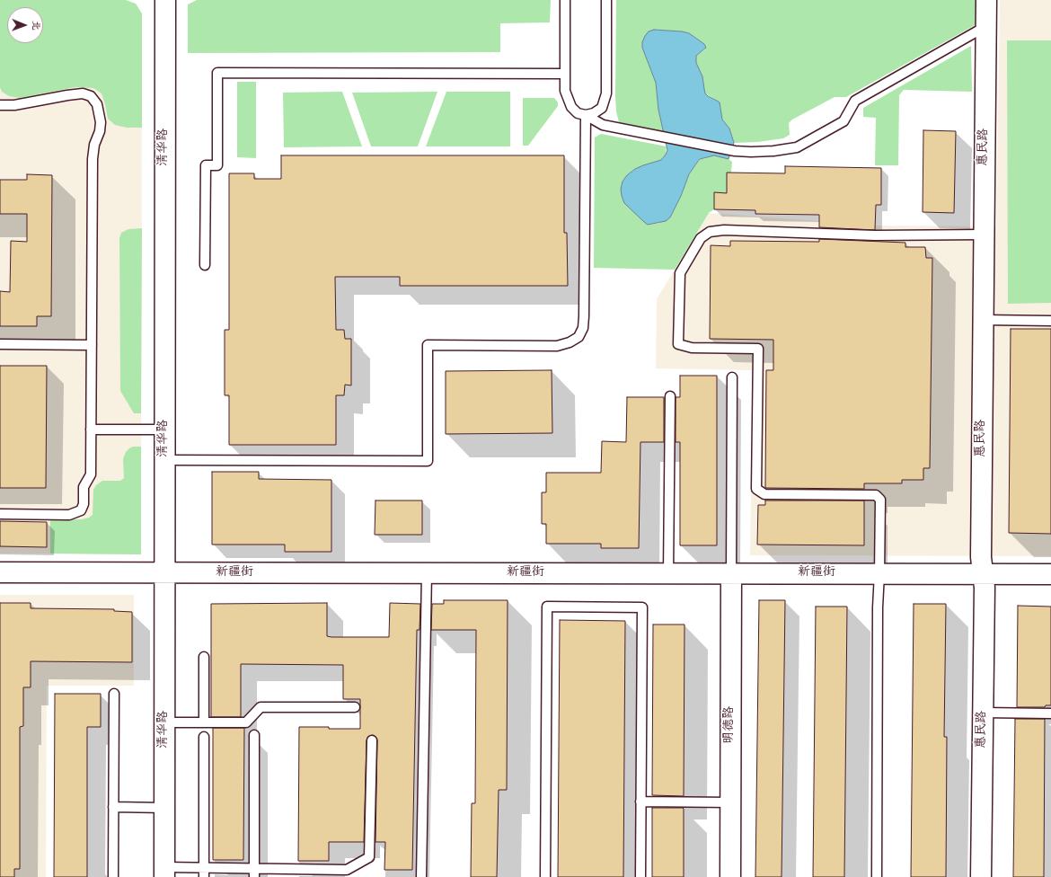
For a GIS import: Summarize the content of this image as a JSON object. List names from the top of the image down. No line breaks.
{"streets":{"street":["清华路","惠民路","新疆街","明德路"]},"crossings":[["清华路","新疆街"],["惠民路","新疆街"],["新疆街","明德路"]],"north":"right"}
